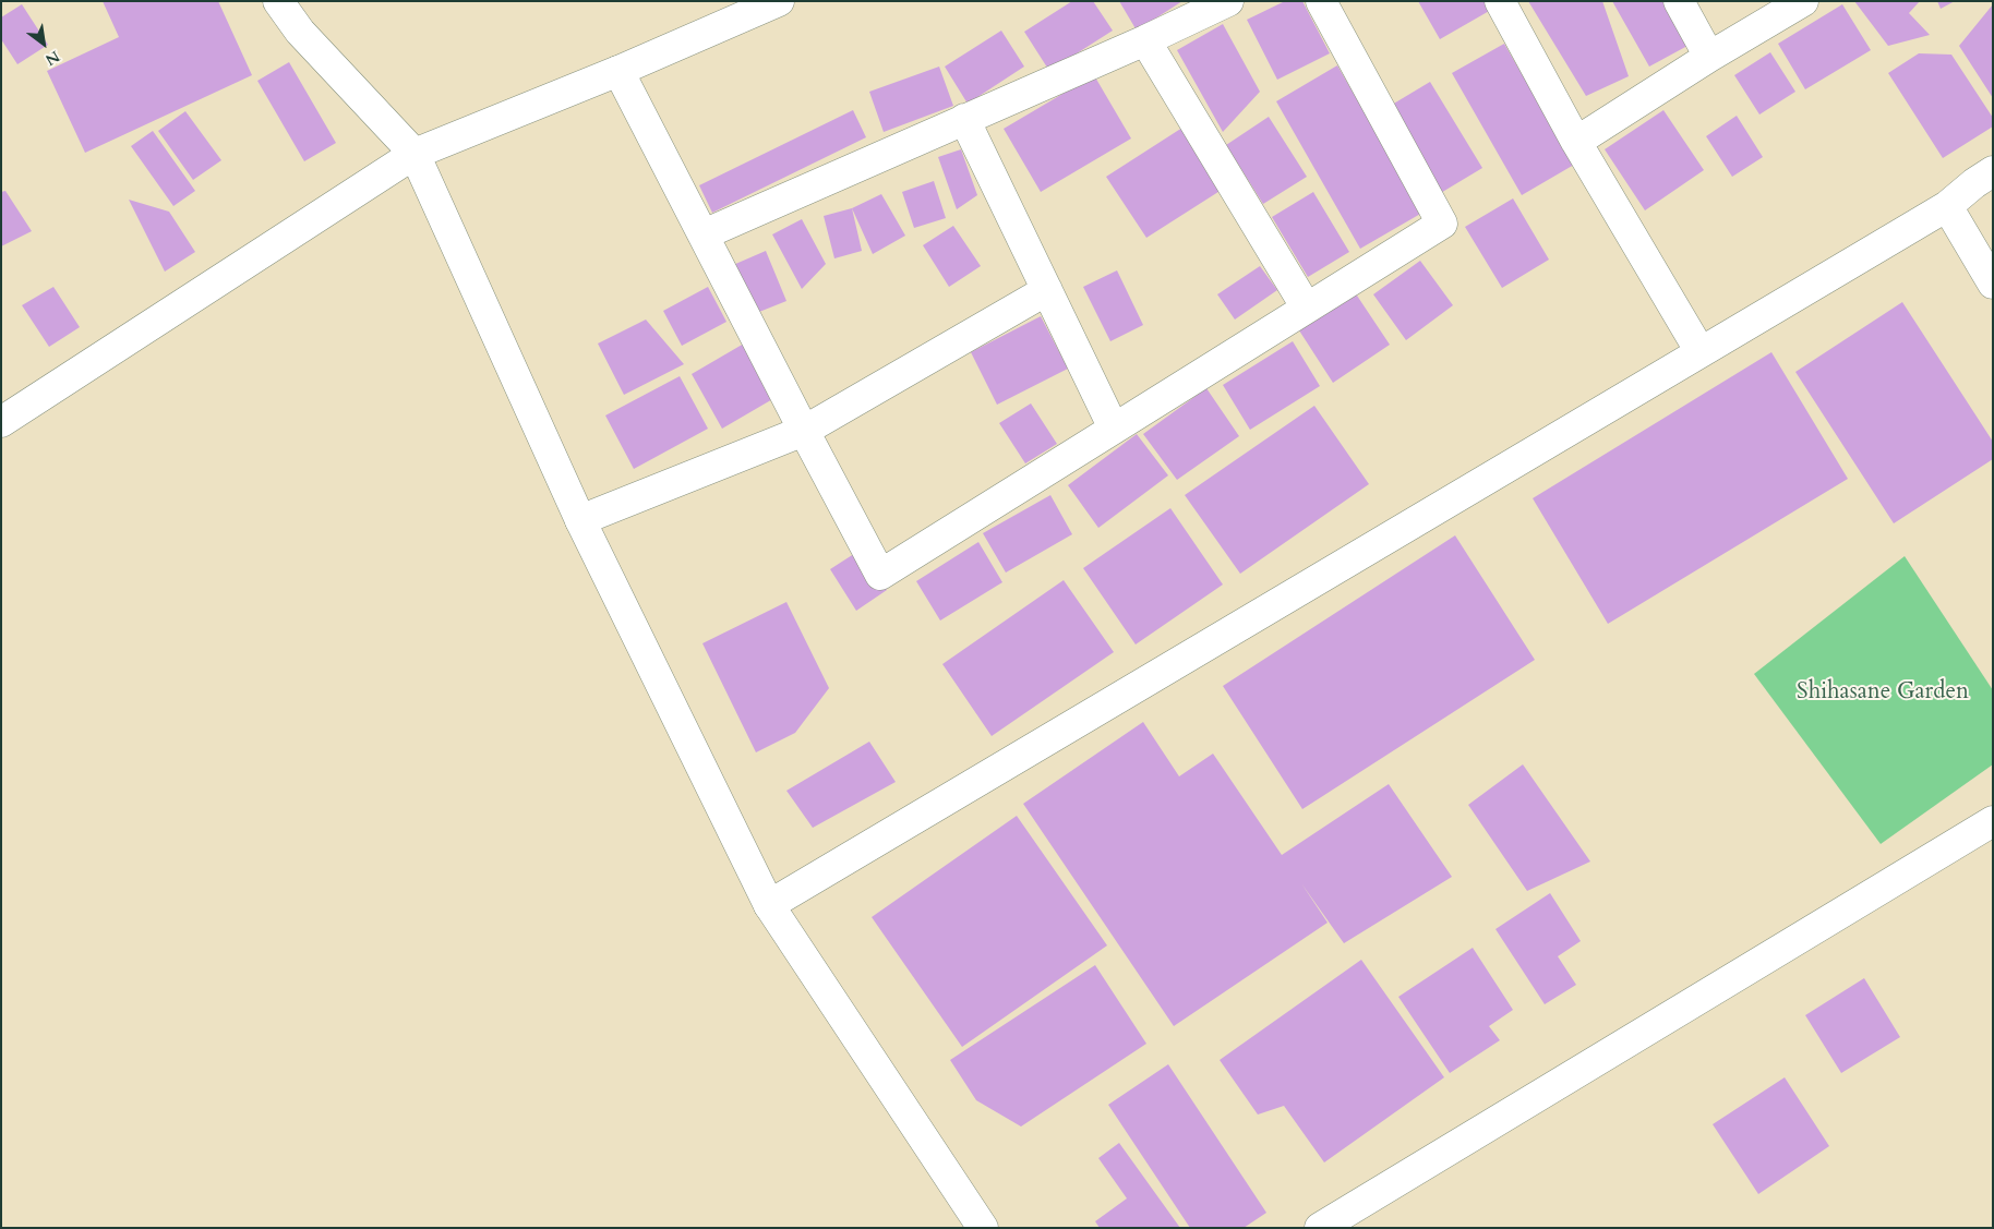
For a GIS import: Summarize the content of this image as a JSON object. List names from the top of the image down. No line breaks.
{"parks":["Shihasane Garden"],"north":"bottom right"}
